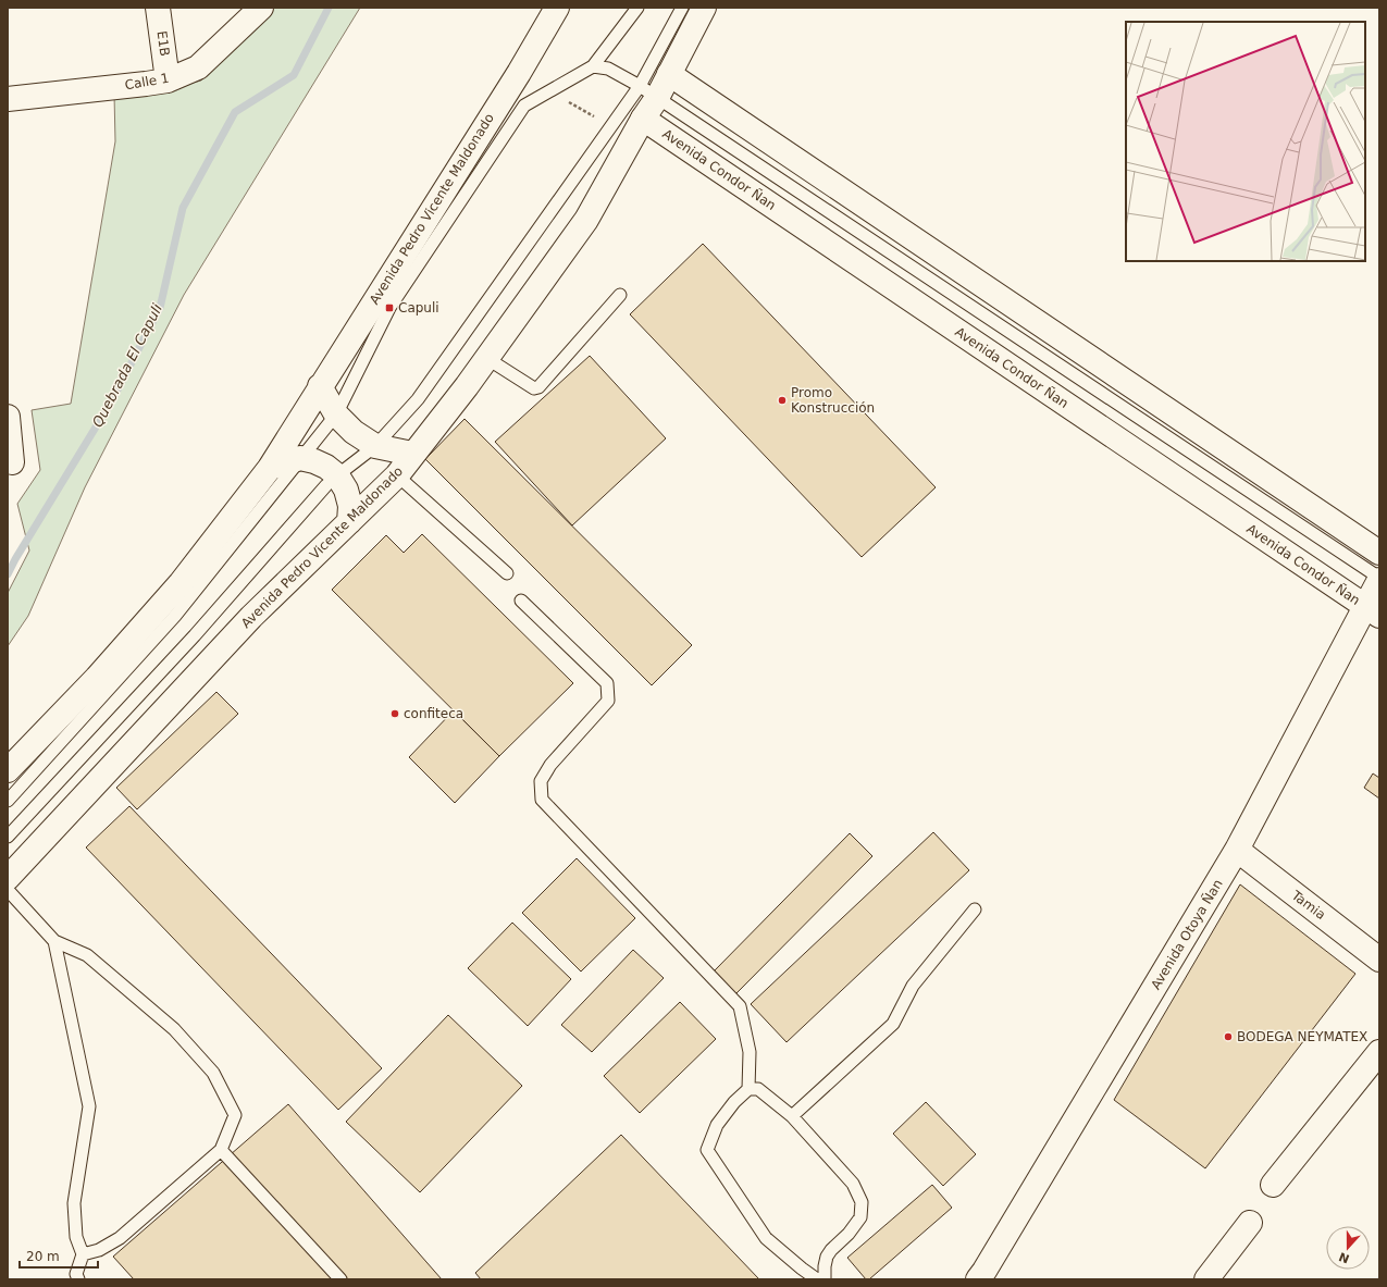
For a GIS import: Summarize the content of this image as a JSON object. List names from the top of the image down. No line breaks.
{"streets":{"main road":["E1B","Calle 1","Avenida Condor Ñan","Avenida Pedro Vicente Maldonado","Tamia","Avenida Otoya Ñan"]},"crossings":[["E1B","Calle 1"],["Avenida Condor Ñan","Avenida Pedro Vicente Maldonado"],["Avenida Condor Ñan","Avenida Otoya Ñan"],["Tamia","Avenida Otoya Ñan"]],"water":["Quebrada El Capuli"],"places":{"transit":["Capuli"],"other":["Promo Konstrucción","confiteca","BODEGA NEYMATEX"]},"scale_bar":"20 m","north":"bottom"}
